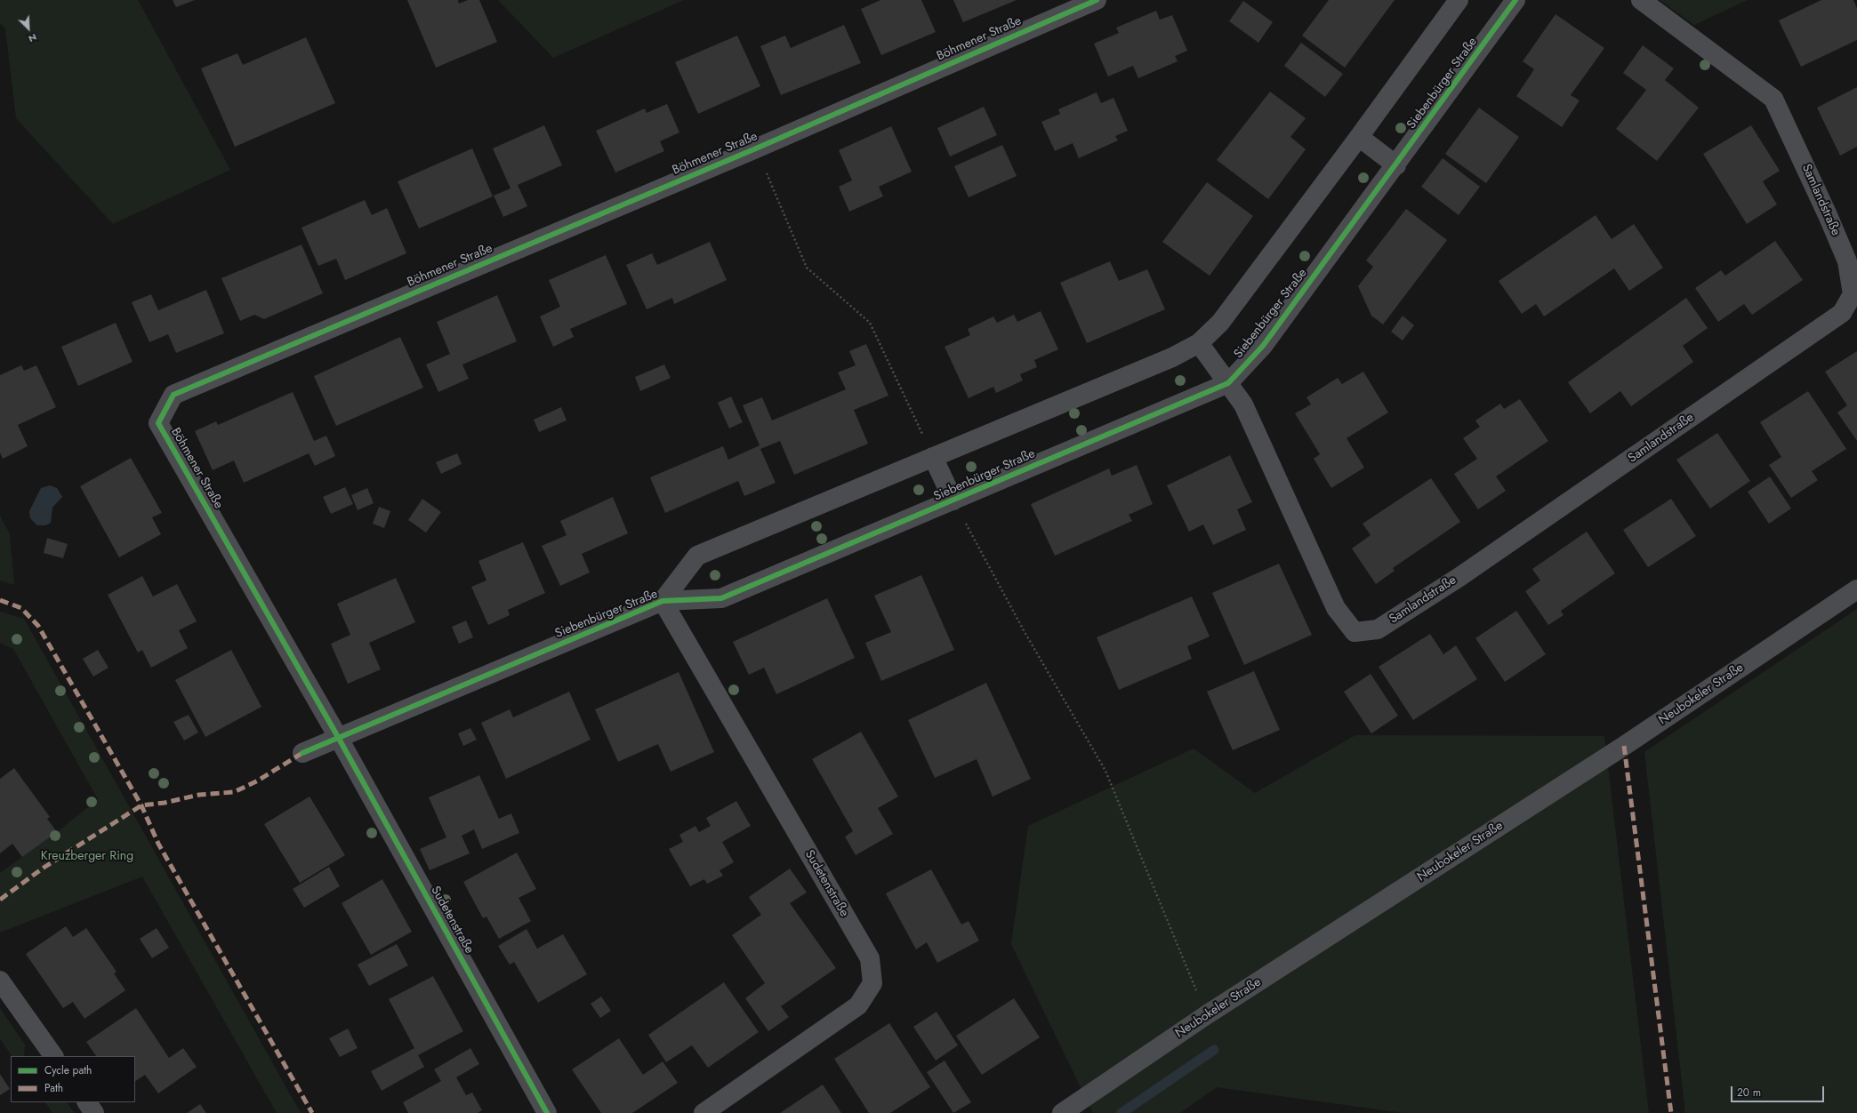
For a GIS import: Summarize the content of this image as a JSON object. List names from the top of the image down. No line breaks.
{"streets":{"street":["Böhmener Straße","Siebenbürger Straße","Samlandstraße","Neubokeler Straße","Sudetenstraße"]},"crossings":[["Böhmener Straße","Siebenbürger Straße"],["Böhmener Straße","Sudetenstraße"],["Siebenbürger Straße","Samlandstraße"],["Siebenbürger Straße","Sudetenstraße"]],"parks":["Kreuzberger Ring"],"legend":["Cycle path","Path"],"scale_bar":"20 m","north":"bottom right"}
